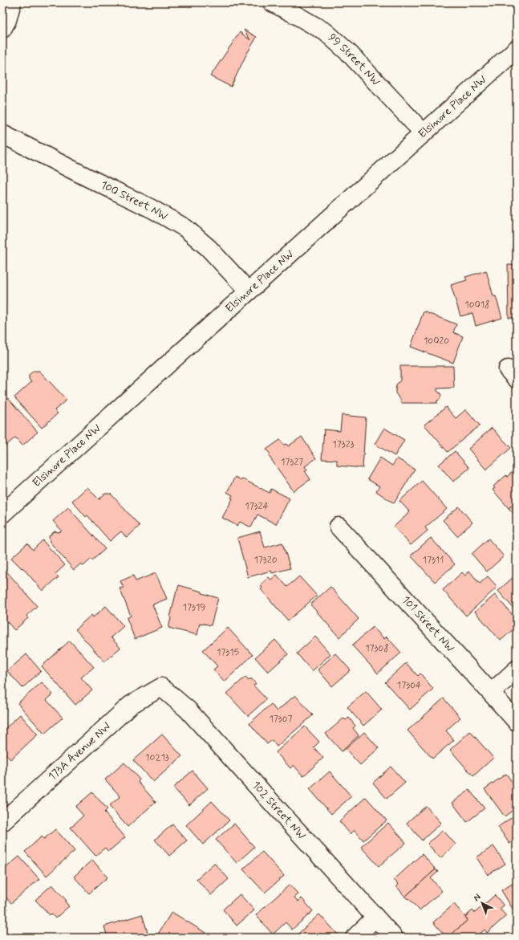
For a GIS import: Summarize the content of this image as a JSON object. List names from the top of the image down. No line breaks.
{"streets":{"street":["99 Street NW","Elsinore Place NW","100 Street NW","101 Street NW","173A Avenue NW","102 Street NW"]},"crossings":[["99 Street NW","Elsinore Place NW"],["Elsinore Place NW","100 Street NW"],["173A Avenue NW","102 Street NW"]],"house_numbers":["10018","10020","17323","17327","17324","17320","17311","17319","17308","17315","17304","17307","10213"],"north":"top left"}
